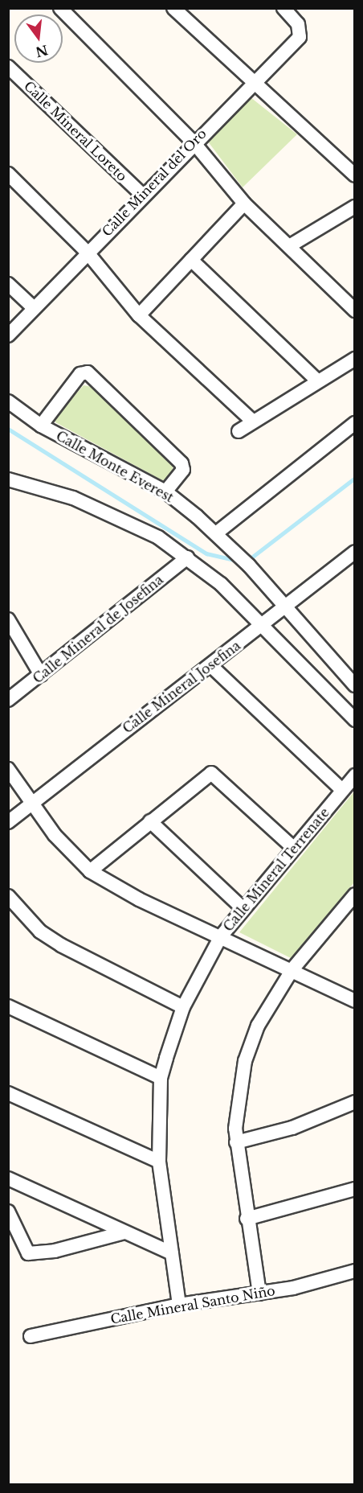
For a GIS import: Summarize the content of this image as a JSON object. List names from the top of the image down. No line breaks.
{"streets":{"street":["Calle Mineral Loreto","Calle Mineral del Oro","Calle Monte Everest","Calle Mineral de Josefina","Calle Mineral Josefina","Calle Mineral Terrenate","Calle Mineral Santo Niño"]},"crossings":[["Calle Mineral Loreto","Calle Mineral del Oro"],["Calle Monte Everest","Calle Mineral Josefina"],["Calle Mineral Terrenate","Calle Mineral Santo Niño"]],"north":"bottom"}
